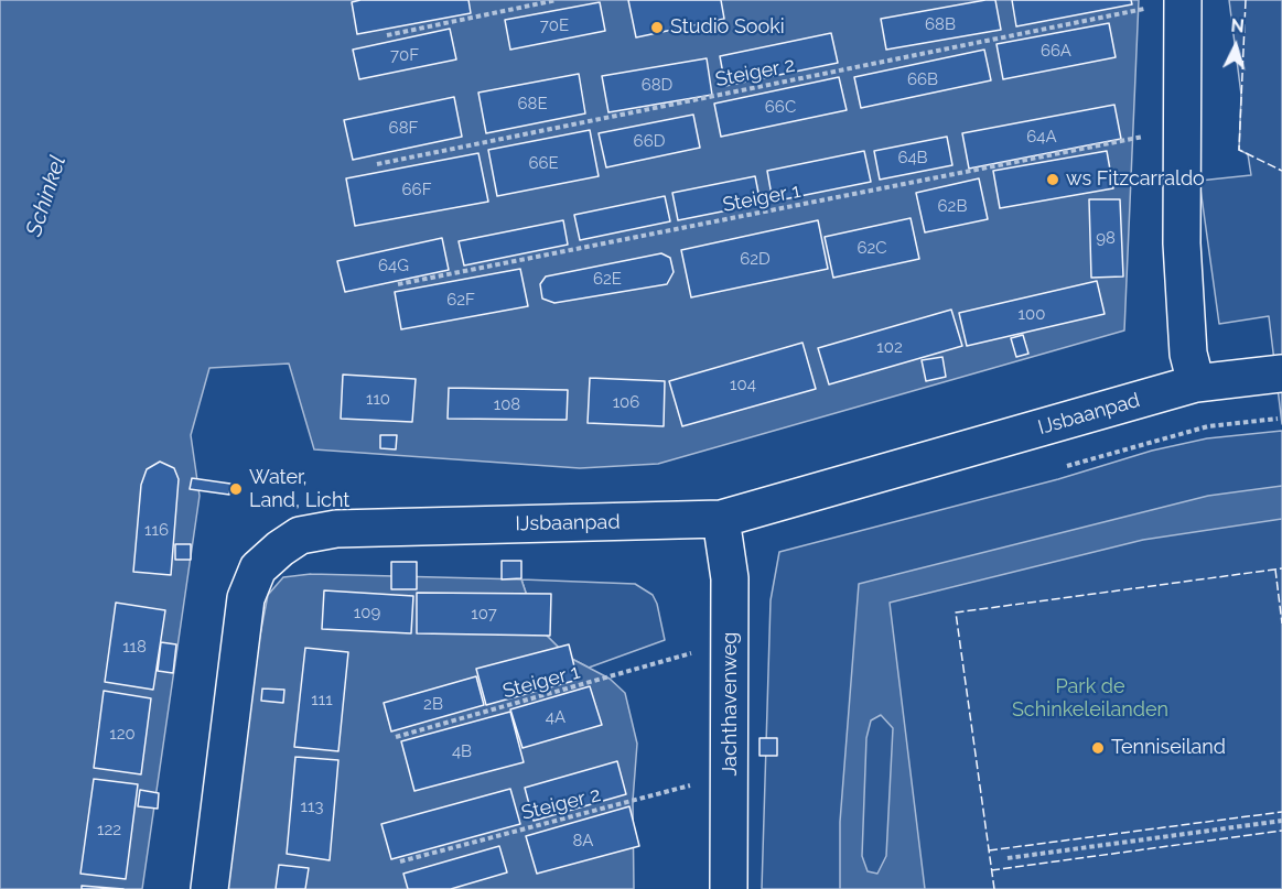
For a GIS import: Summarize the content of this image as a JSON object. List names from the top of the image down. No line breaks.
{"streets":{"street":["IJsbaanpad","Jachthavenweg"],"path":["Steiger 2","Steiger 1"]},"crossings":[["Steiger 2","Jachthavenweg"],["Steiger 1","Jachthavenweg"],["IJsbaanpad","Jachthavenweg"]],"water":["Schinkel"],"parks":["Park de Schinkeleilanden"],"places":["Studio Sooki","ws Fitzcarraldo","Water, Land, Licht","Tenniseiland"],"house_numbers":["68B","70E","66A","70F","66B","68D","68E","66C","68F","64A","66D","64B","66E","66F","62B","98","62C","62D","64G","62E","62F","100","102","104","110","106","108","116","109","107","118","111","2B","4A","120","4B","113","122","8A"],"north":"top"}
